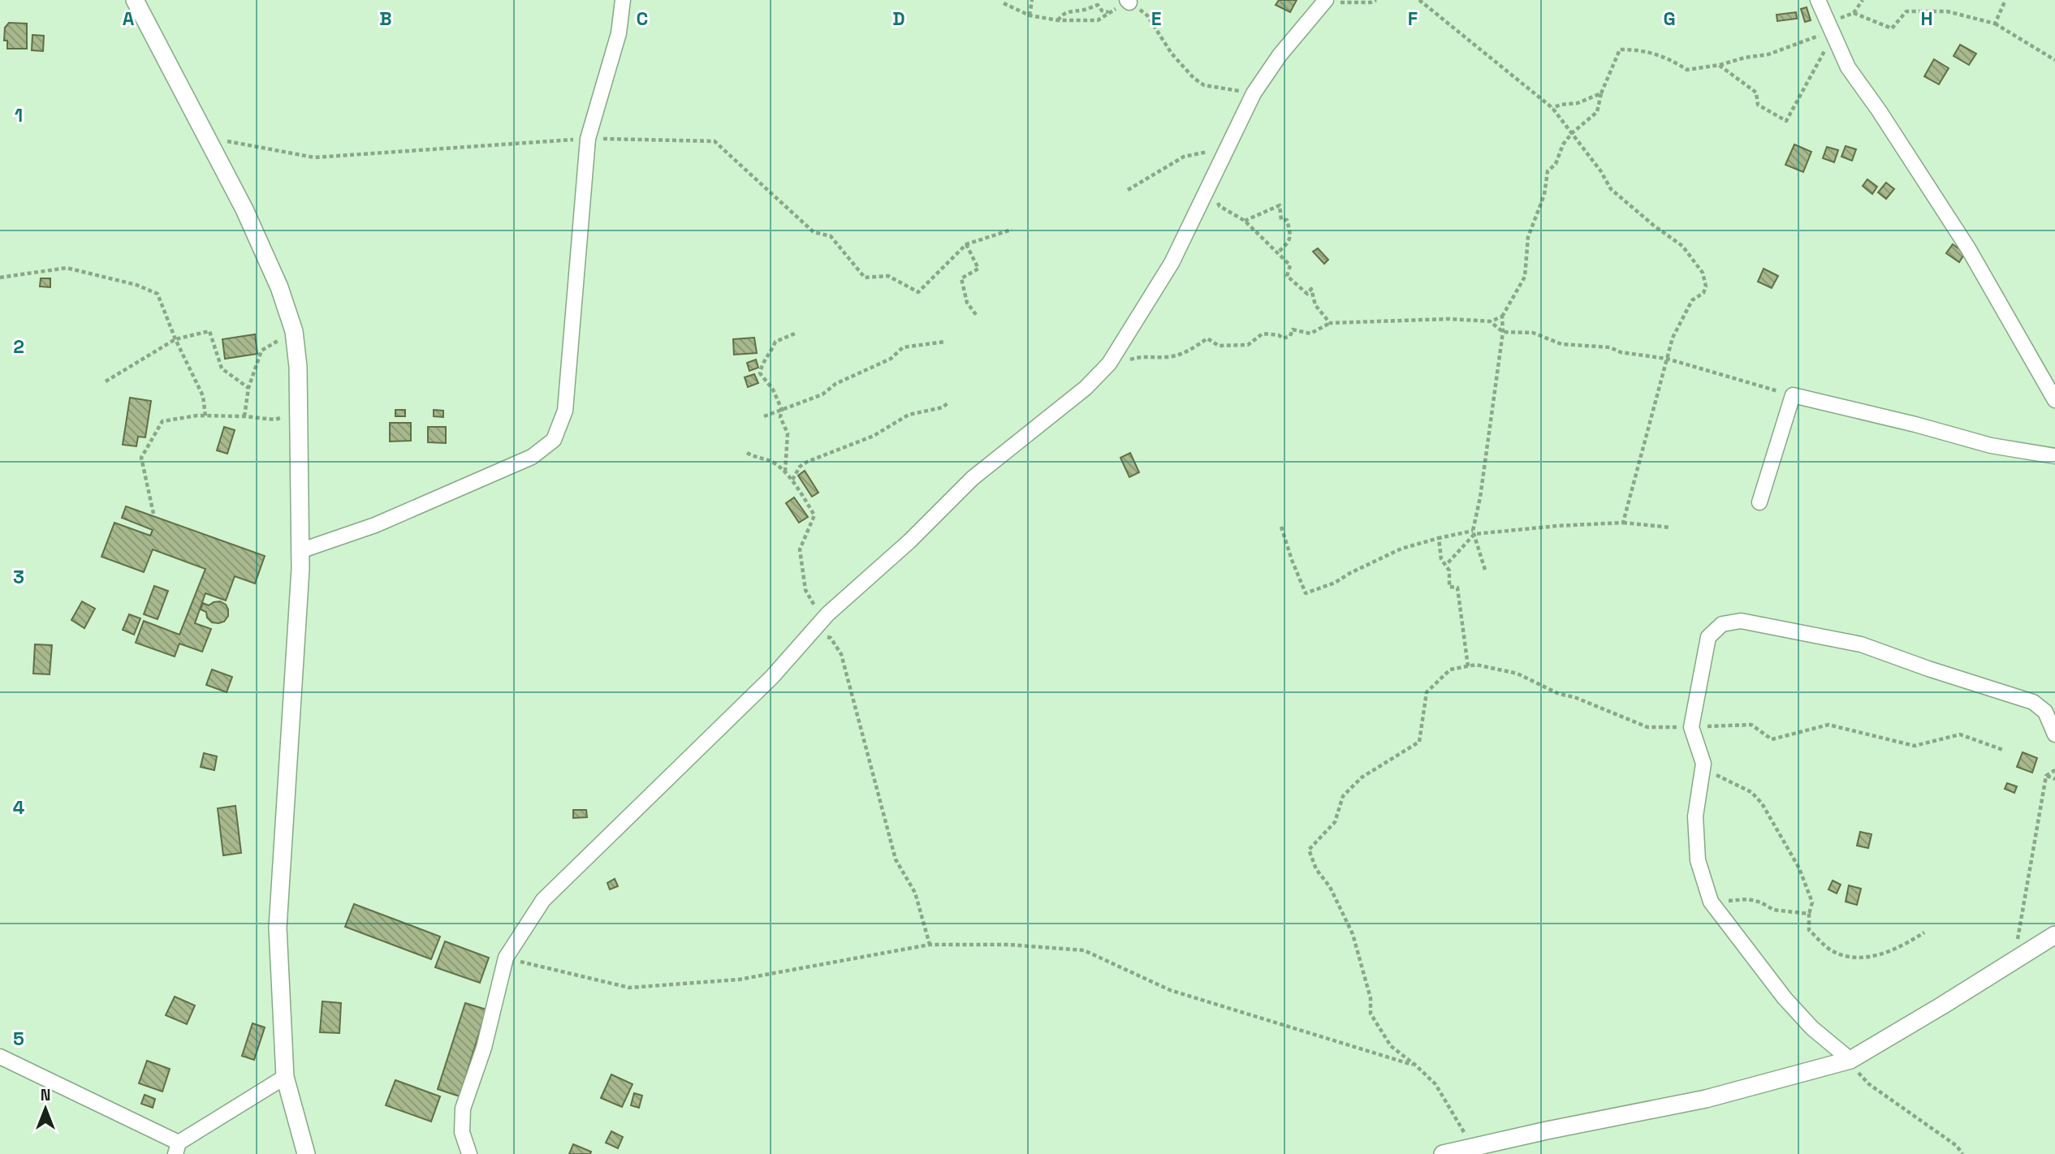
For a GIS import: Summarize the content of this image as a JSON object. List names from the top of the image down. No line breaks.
{"north":"top","grid":{"columns":["A","B","C","D","E","F","G","H"],"rows":["1","2","3","4","5"]}}
